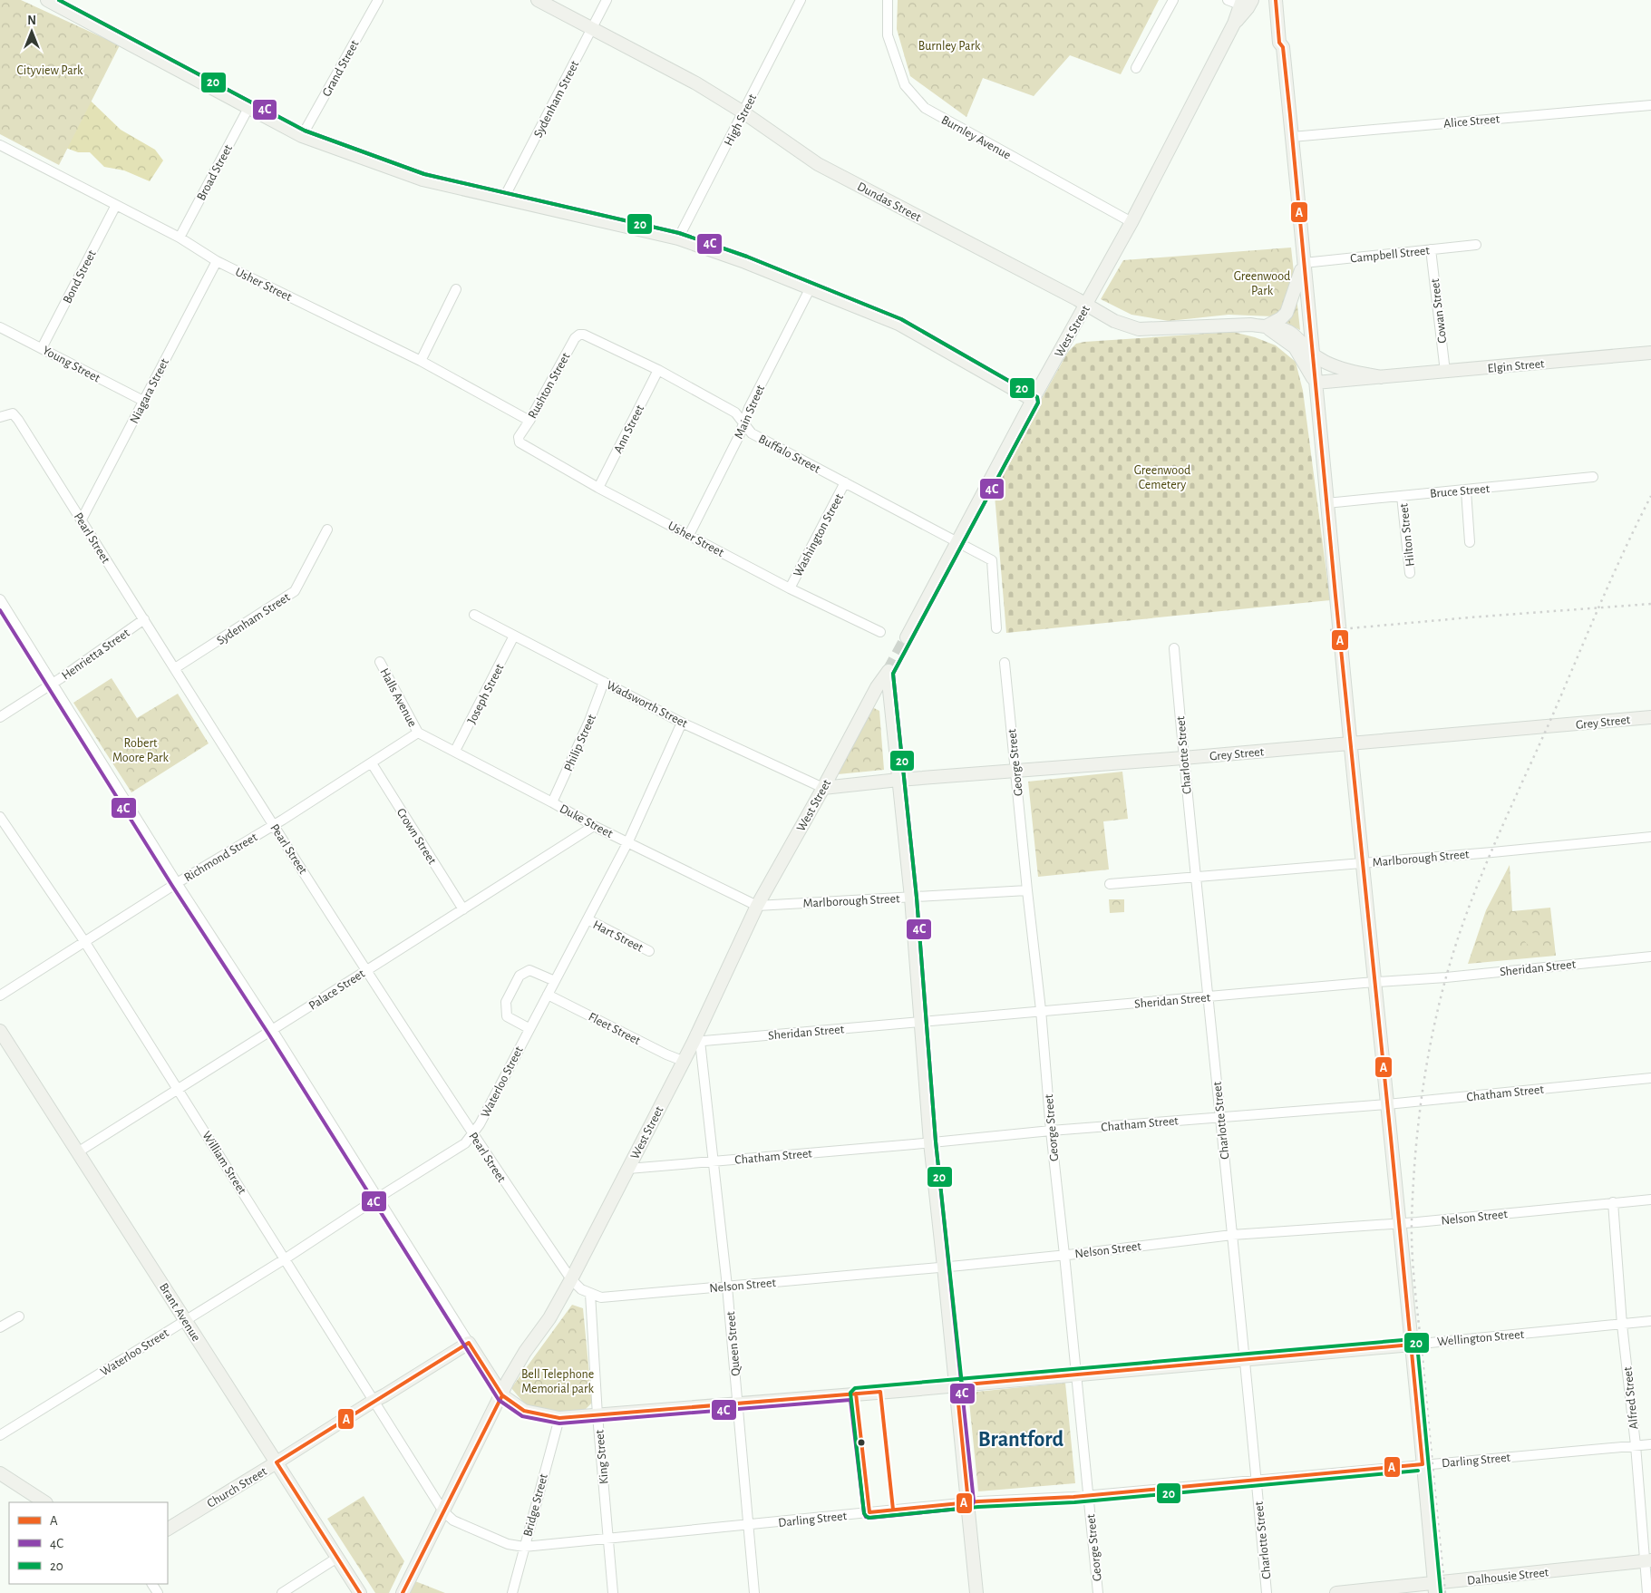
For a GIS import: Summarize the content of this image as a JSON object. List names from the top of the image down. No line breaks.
{"streets":{"main road":["Dundas Street","West Street","Elgin Street","Grey Street","Brant Avenue","Wellington Street","Church Street","Dalhousie Street"],"street":["Grand Street","Sydenham Street","High Street","Alice Street","Burnley Avenue","Broad Street","Campbell Street","Bond Street","Usher Street","Cowan Street","Young Street","Rushton Street","Niagara Street","Main Street","Ann Street","Buffalo Street","Bruce Street","Washington Street","Hilton Street","Pearl Street","Henrietta Street","Joseph Street","Halls Avenue","Wadsworth Street","Philip Street","Charlotte Street","George Street","Duke Street","Crown Street","Richmond Street","Marlborough Street","Hart Street","Sheridan Street","Palace Street","Fleet Street","Waterloo Street","Chatham Street","William Street","Nelson Street","Queen Street","Alfred Street","King Street","Darling Street","Bridge Street"]},"crossings":[["Sydenham Street","Dundas Street"],["Sydenham Street","Pearl Street"],["High Street","Dundas Street"],["Burnley Avenue","West Street"],["Broad Street","Usher Street"],["Dundas Street","West Street"],["Dundas Street","Elgin Street"],["Campbell Street","Cowan Street"],["Bond Street","Usher Street"],["Bond Street","Young Street"],["Usher Street","Rushton Street"],["Usher Street","Niagara Street"],["Usher Street","Main Street"],["Usher Street","Ann Street"],["Usher Street","Washington Street"],["Cowan Street","Elgin Street"],["West Street","Buffalo Street"],["West Street","Pearl Street"],["West Street","Wadsworth Street"],["West Street","Grey Street"],["West Street","Duke Street"],["West Street","Marlborough Street"],["West Street","Sheridan Street"],["West Street","Fleet Street"],["West Street","Chatham Street"],["West Street","William Street"],["West Street","Wellington Street"],["West Street","Queen Street"],["West Street","Darling Street"],["Young Street","Niagara Street"],["Rushton Street","Buffalo Street"],["Niagara Street","Pearl Street"],["Main Street","Buffalo Street"],["Ann Street","Buffalo Street"],["Buffalo Street","Washington Street"],["Bruce Street","Hilton Street"],["Pearl Street","Henrietta Street"],["Pearl Street","Richmond Street"],["Pearl Street","Palace Street"],["Pearl Street","Waterloo Street"],["Joseph Street","Wadsworth Street"],["Joseph Street","Duke Street"],["Halls Avenue","Duke Street"],["Halls Avenue","Richmond Street"],["Wadsworth Street","Grey Street"],["Wadsworth Street","Philip Street"],["Wadsworth Street","Waterloo Street"],["Grey Street","Charlotte Street"],["Grey Street","George Street"],["Philip Street","Duke Street"],["Charlotte Street","Marlborough Street"],["Charlotte Street","Sheridan Street"],["Charlotte Street","Chatham Street"],["Charlotte Street","Nelson Street"],["Charlotte Street","Wellington Street"],["Charlotte Street","Darling Street"],["George Street","Marlborough Street"],["George Street","Sheridan Street"],["George Street","Chatham Street"],["George Street","Nelson Street"],["George Street","Wellington Street"],["George Street","Darling Street"],["Duke Street","Richmond Street"],["Duke Street","Marlborough Street"],["Duke Street","Palace Street"],["Duke Street","Waterloo Street"],["Crown Street","Richmond Street"],["Crown Street","Palace Street"],["Richmond Street","William Street"],["Hart Street","Waterloo Street"],["Sheridan Street","Queen Street"],["Palace Street","William Street"],["Palace Street","Brant Avenue"],["Fleet Street","Waterloo Street"],["Waterloo Street","William Street"],["Waterloo Street","Brant Avenue"],["Chatham Street","Queen Street"],["William Street","Darling Street"],["William Street","Church Street"],["Nelson Street","Queen Street"],["Nelson Street","Alfred Street"],["Nelson Street","King Street"],["Brant Avenue","Church Street"],["Wellington Street","Queen Street"],["Wellington Street","Alfred Street"],["Wellington Street","King Street"],["Wellington Street","Bridge Street"],["Queen Street","Darling Street"],["Alfred Street","Darling Street"],["Alfred Street","Dalhousie Street"],["King Street","Darling Street"],["Darling Street","Bridge Street"]],"districts":["Brantford"],"parks":["Burnley Park","Cityview Park","Greenwood Park","Greenwood Cemetery","Robert Moore Park","Bell Telephone Memorial park"],"lines":["transit line A","transit line 4C","transit line 20"],"legend":["A","4C","20"],"north":"top"}
